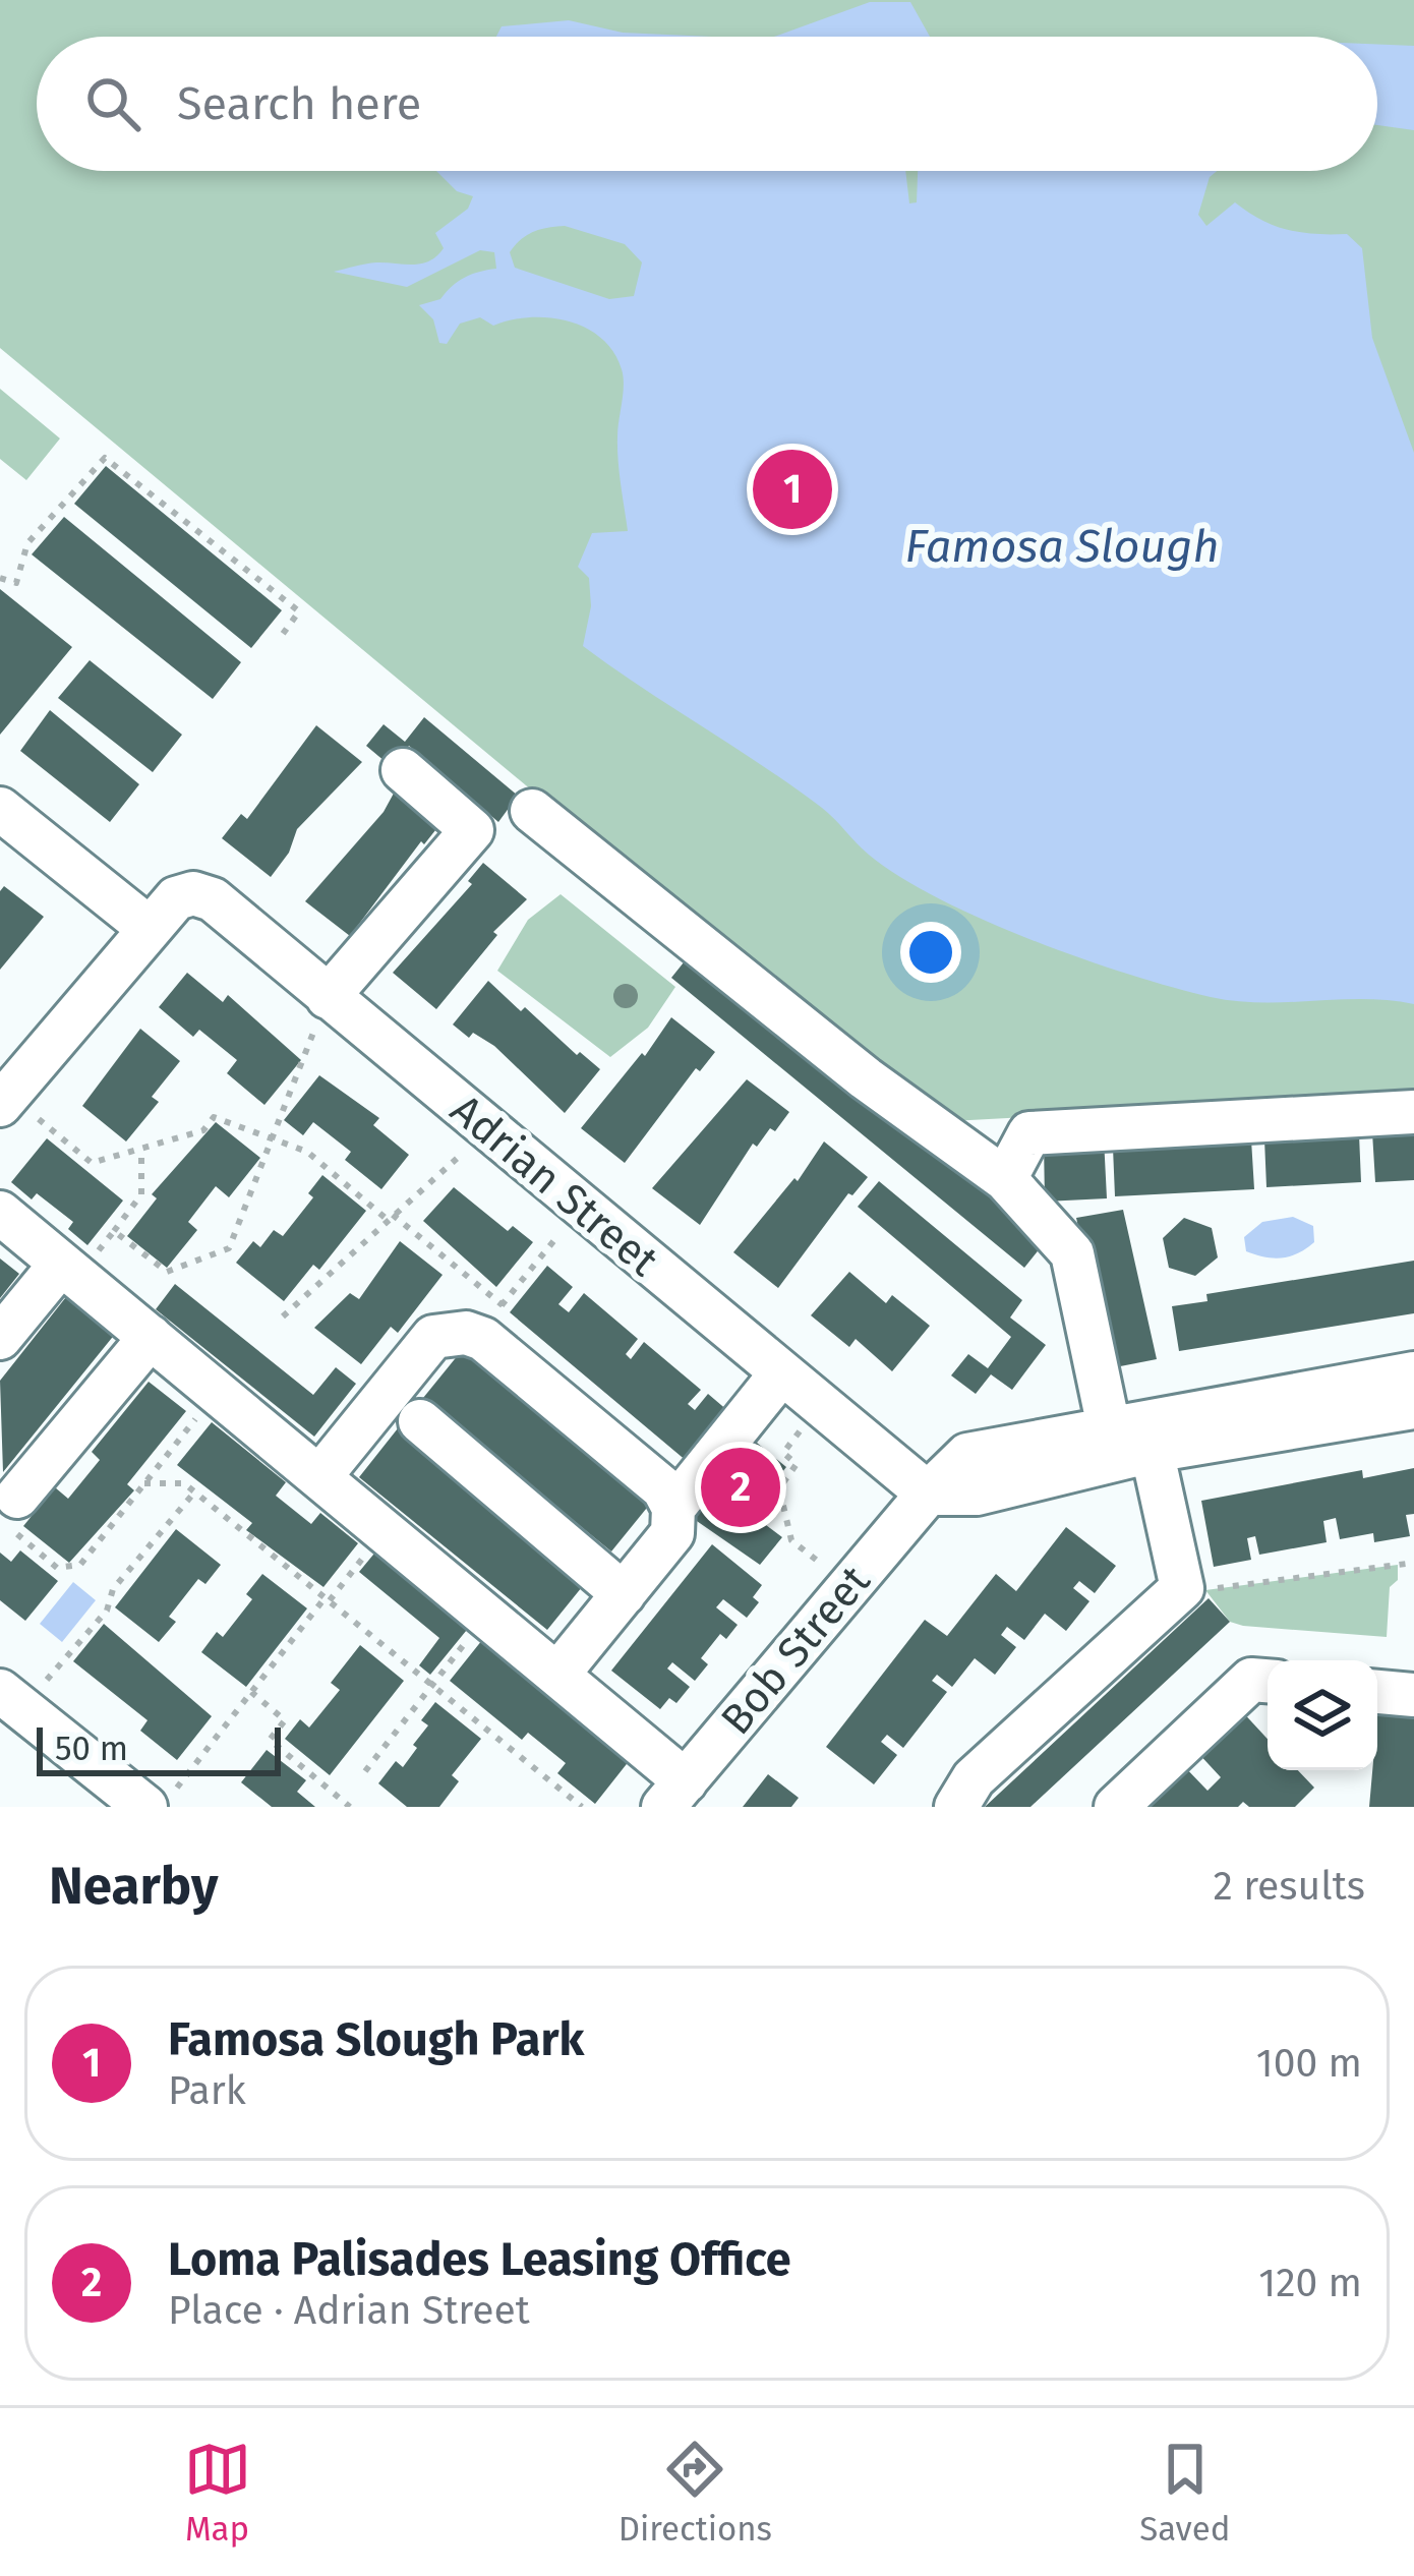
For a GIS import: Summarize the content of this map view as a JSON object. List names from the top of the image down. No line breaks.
{"streets":{"street":["Adrian Street","Bob Street"]},"crossings":[["Adrian Street","Bob Street"]],"water":["Famosa Slough"],"scale_bar":"50 m","page":{"search":"Search here","pins":["1","2"],"scale":"50 m","heading":["Nearby","2 results"],"list":[{"mark":"1","name":"Famosa Slough Park","note":"Park","value":"100 m"},{"mark":"2","name":"Loma Palisades Leasing Office","note":"Place · Adrian Street","value":"120 m"}],"nav":["Map","Directions","Saved"]}}
